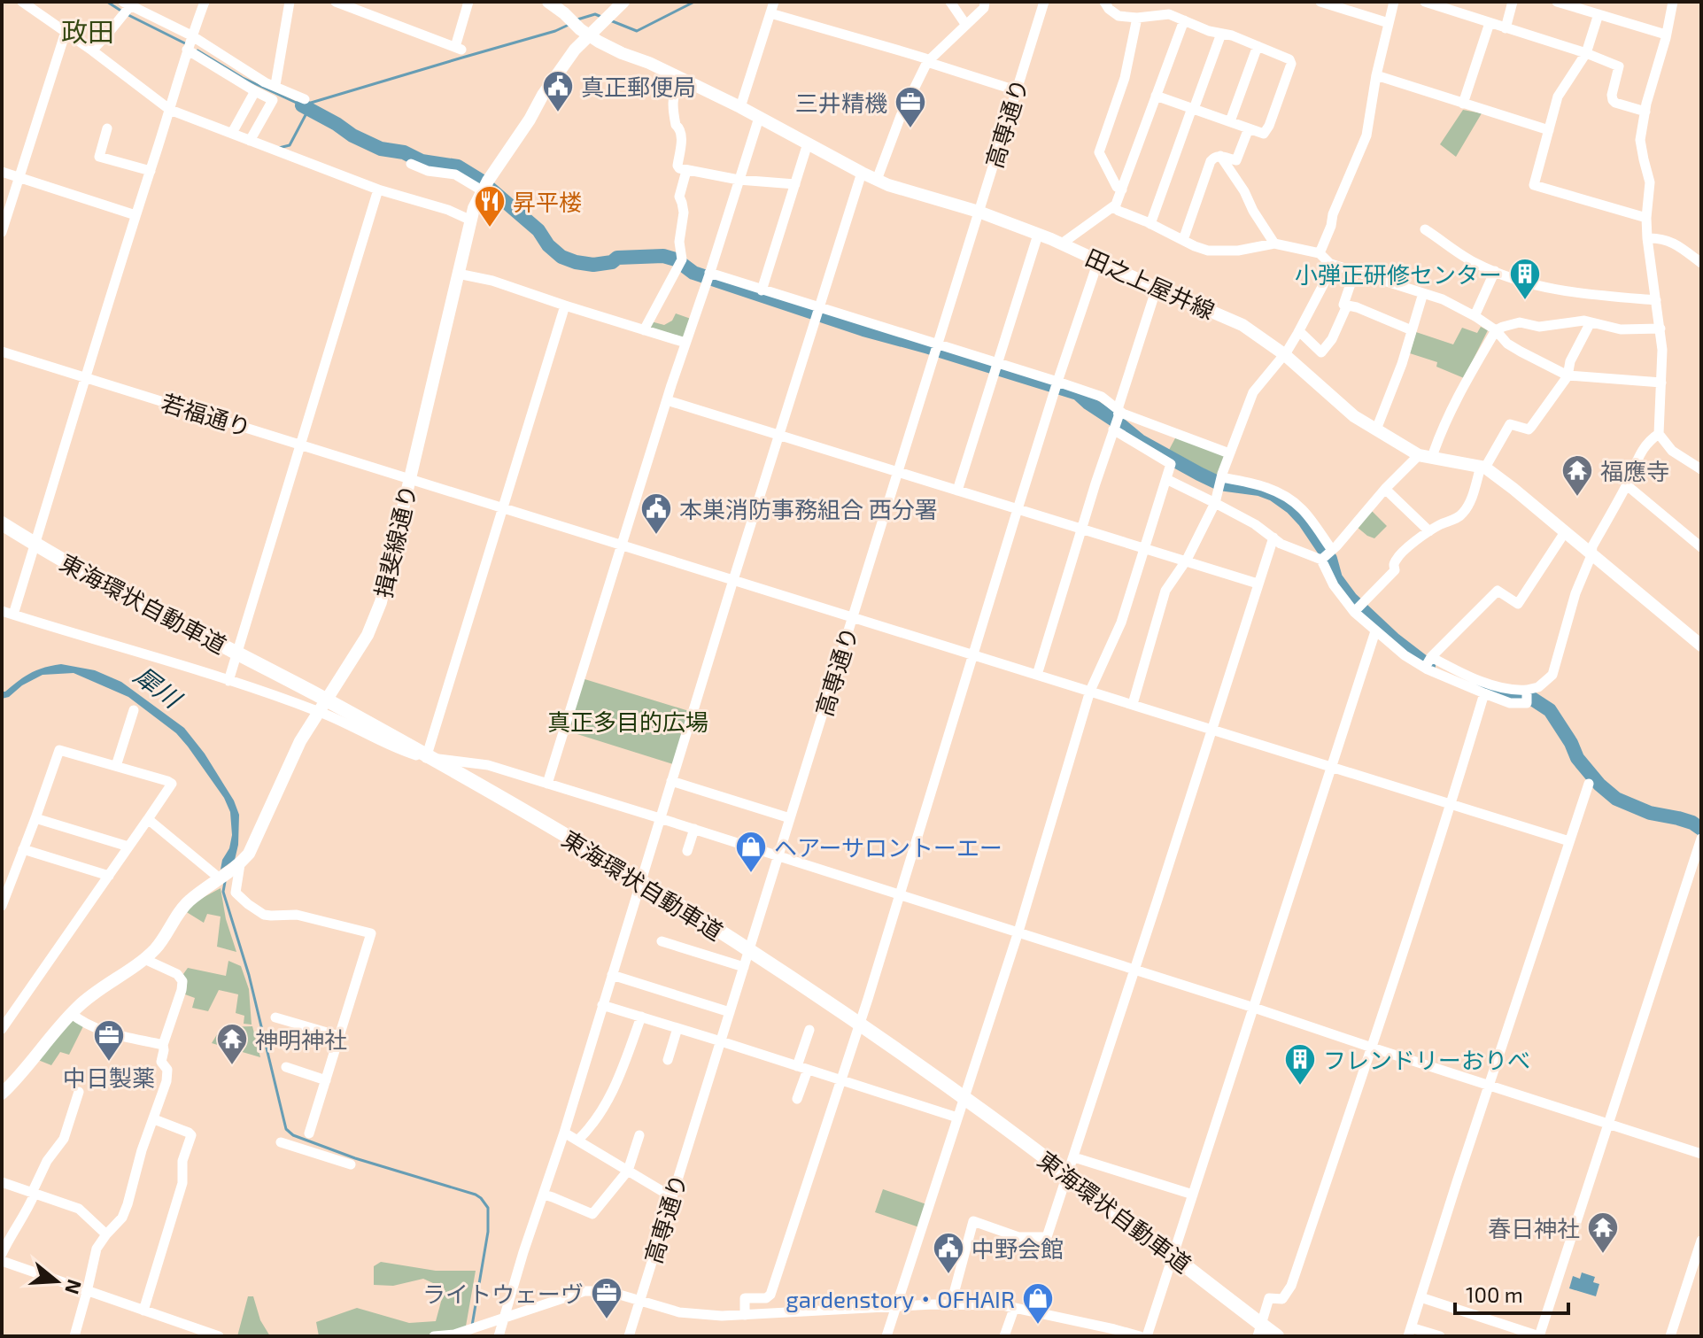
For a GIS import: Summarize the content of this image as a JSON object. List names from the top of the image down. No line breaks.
{"streets":{"highway":["東海環状自動車道"],"main road":["田之上屋井線","揖斐線通り"],"street":["高専通り","若福通り"]},"crossings":[["高専通り","田之上屋井線"],["高専通り","若福通り"],["田之上屋井線","揖斐線通り"],["若福通り","揖斐線通り"]],"districts":["政田"],"water":["犀川"],"parks":["真正多目的広場"],"places":{"public building":["真正郵便局","本巣消防事務組合 西分署","中野会館"],"office":["三井精機","中日製薬","ライトウェーヴ"],"restaurant":["昇平楼"],"building":["小弾正研修センター","フレンドリーおりべ"],"temple":["福應寺","神明神社","春日神社"],"shop":["ヘアーサロントーエー","gardenstory・OFHAIR"]},"scale_bar":"100 m","north":"right"}
